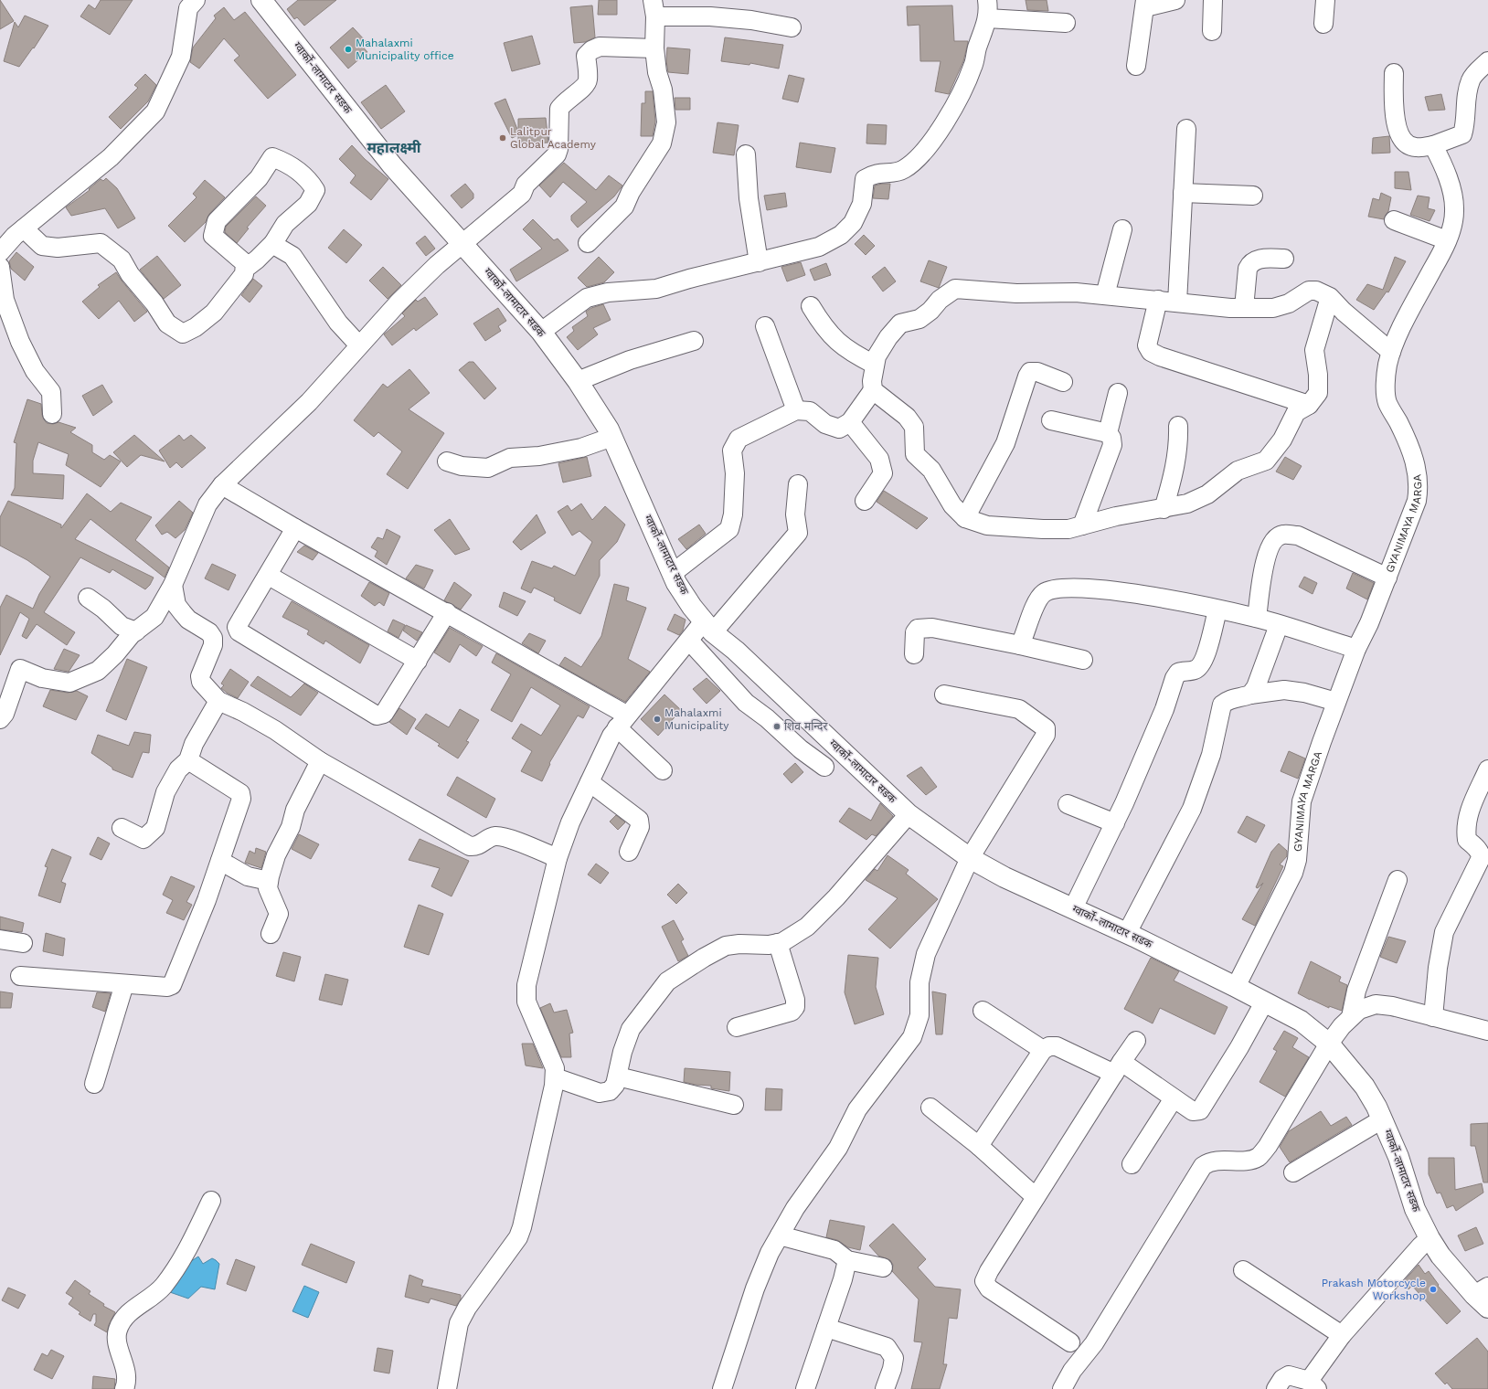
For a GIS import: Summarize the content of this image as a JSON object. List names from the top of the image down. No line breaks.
{"streets":{"main road":["ग्वार्को-लामाटार सडक"],"street":["GYANIMAYA MARGA"]},"crossings":[["ग्वार्को-लामाटार सडक","GYANIMAYA MARGA"]],"districts":["महालक्ष्मी"],"places":["Mahalaxmi Municipality office","Lalitpur Global Academy","Mahalaxmi Municipality","शिव मन्दिर","Prakash Motorcycle Workshop"]}
